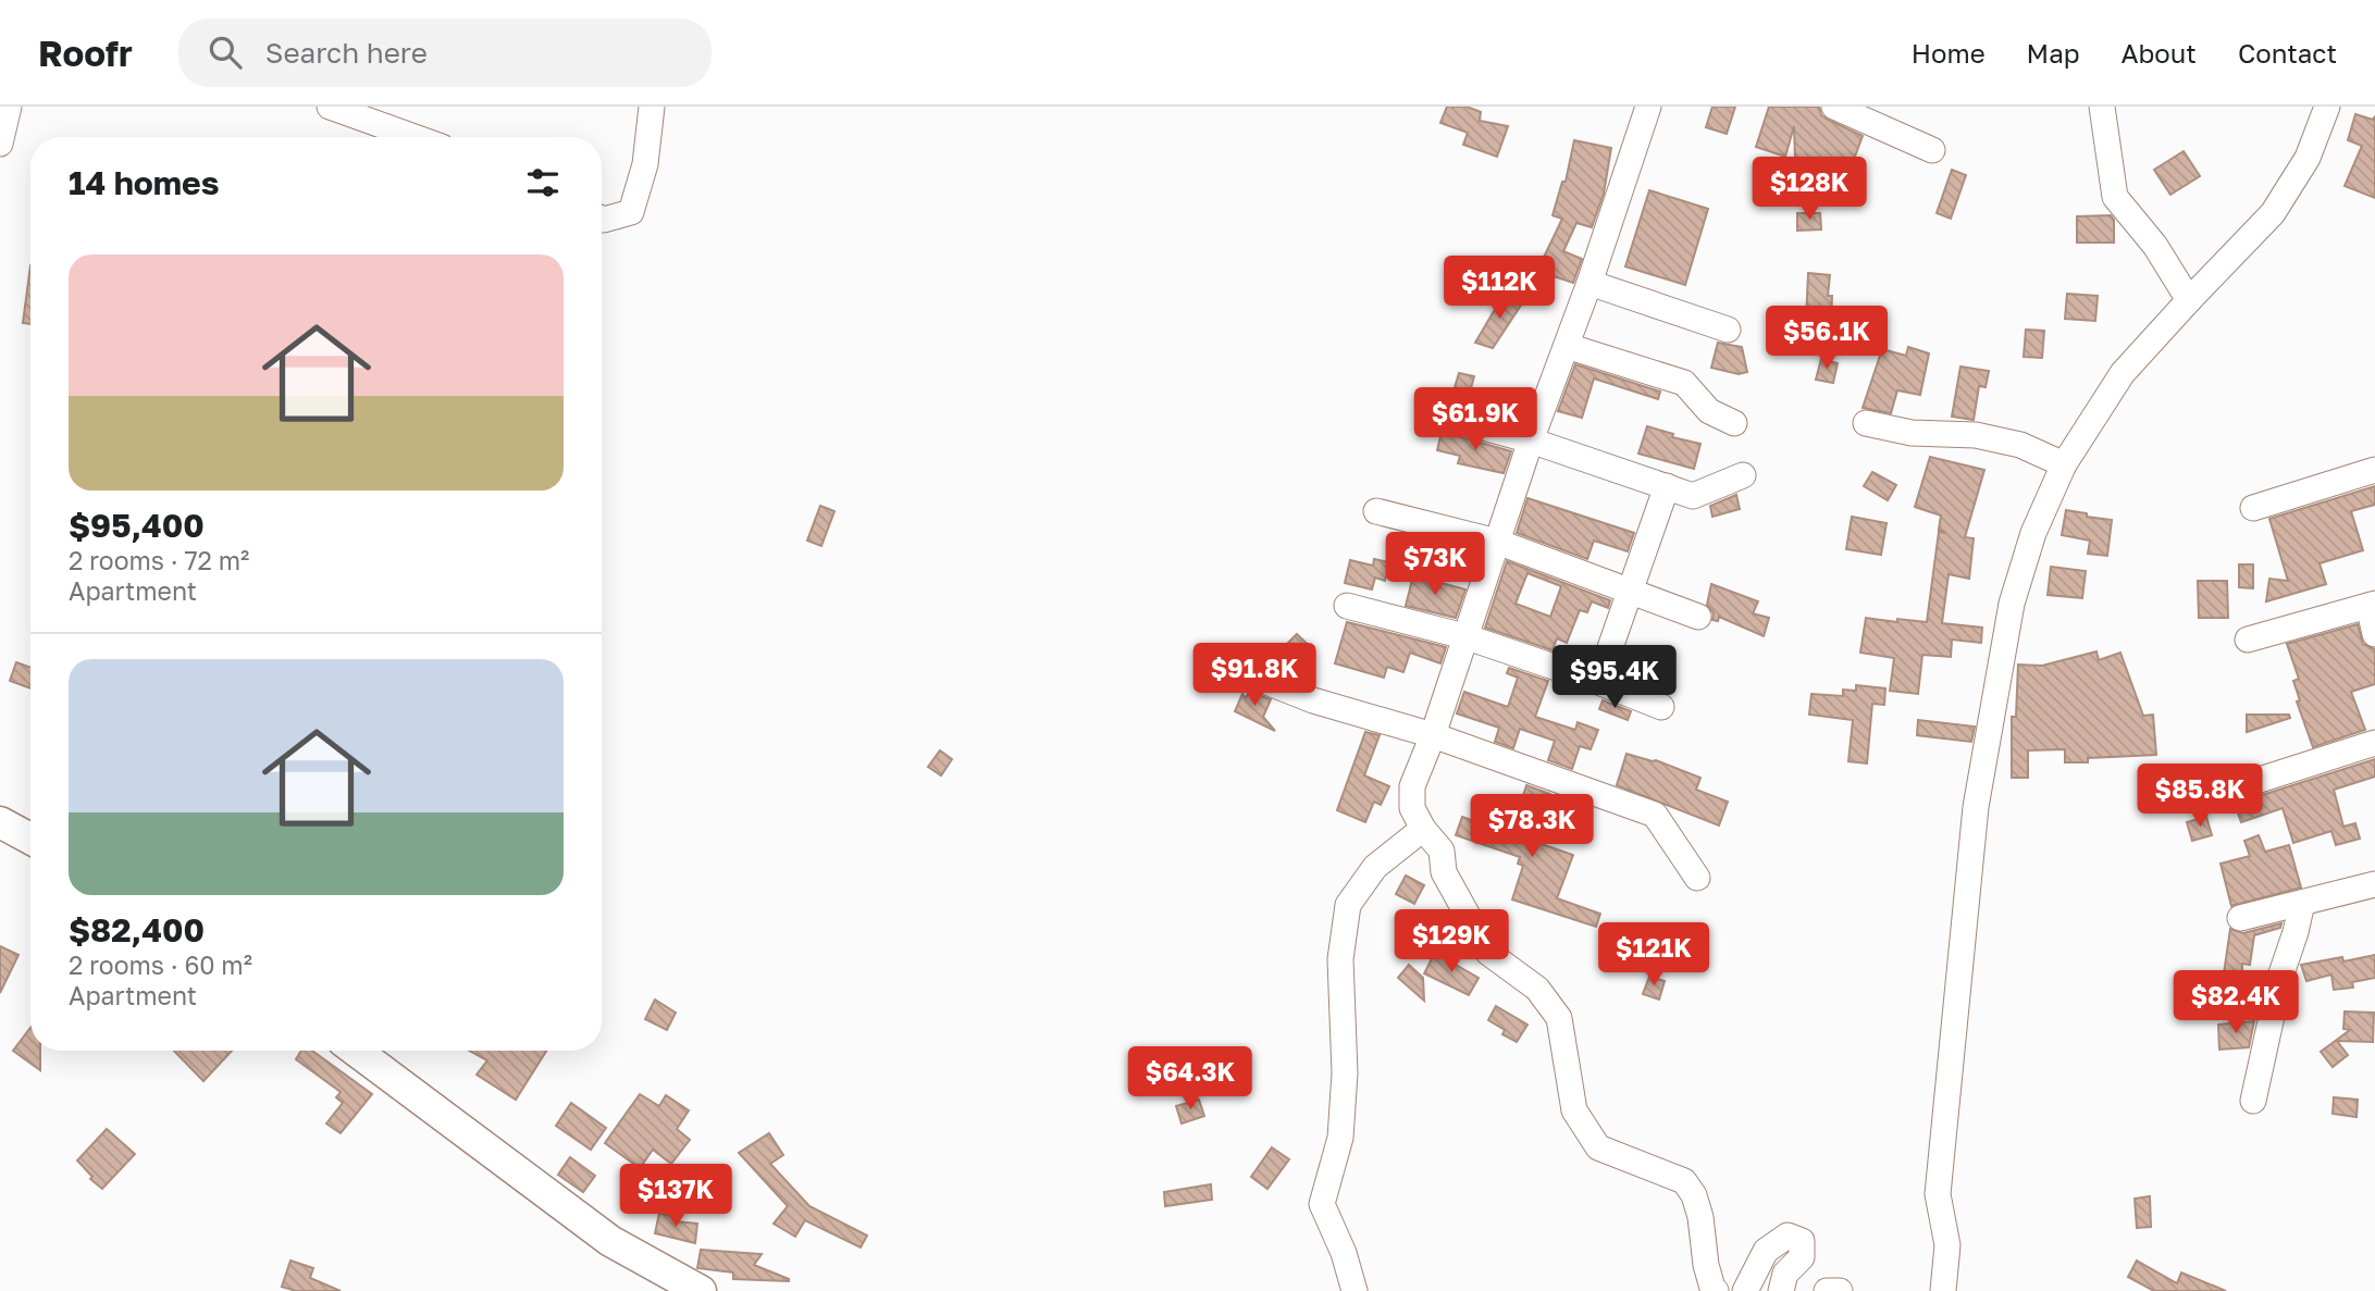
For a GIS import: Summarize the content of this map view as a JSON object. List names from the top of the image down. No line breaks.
{"page":{"header":"Roofr","search":"Search here","nav":["Home","Map","About","Contact"],"heading":"14 homes","price":["$128K","$112K","$56.1K","$61.9K","$73K","$91.8K","$95.4K","$85.8K","$78.3K","$129K","$121K","$82.4K","$64.3K","$137K"],"list":[{"name":"$95,400","note":"2 rooms · 72 m² · Apartment"},{"name":"$82,400","note":"2 rooms · 60 m² · Apartment"}]}}
